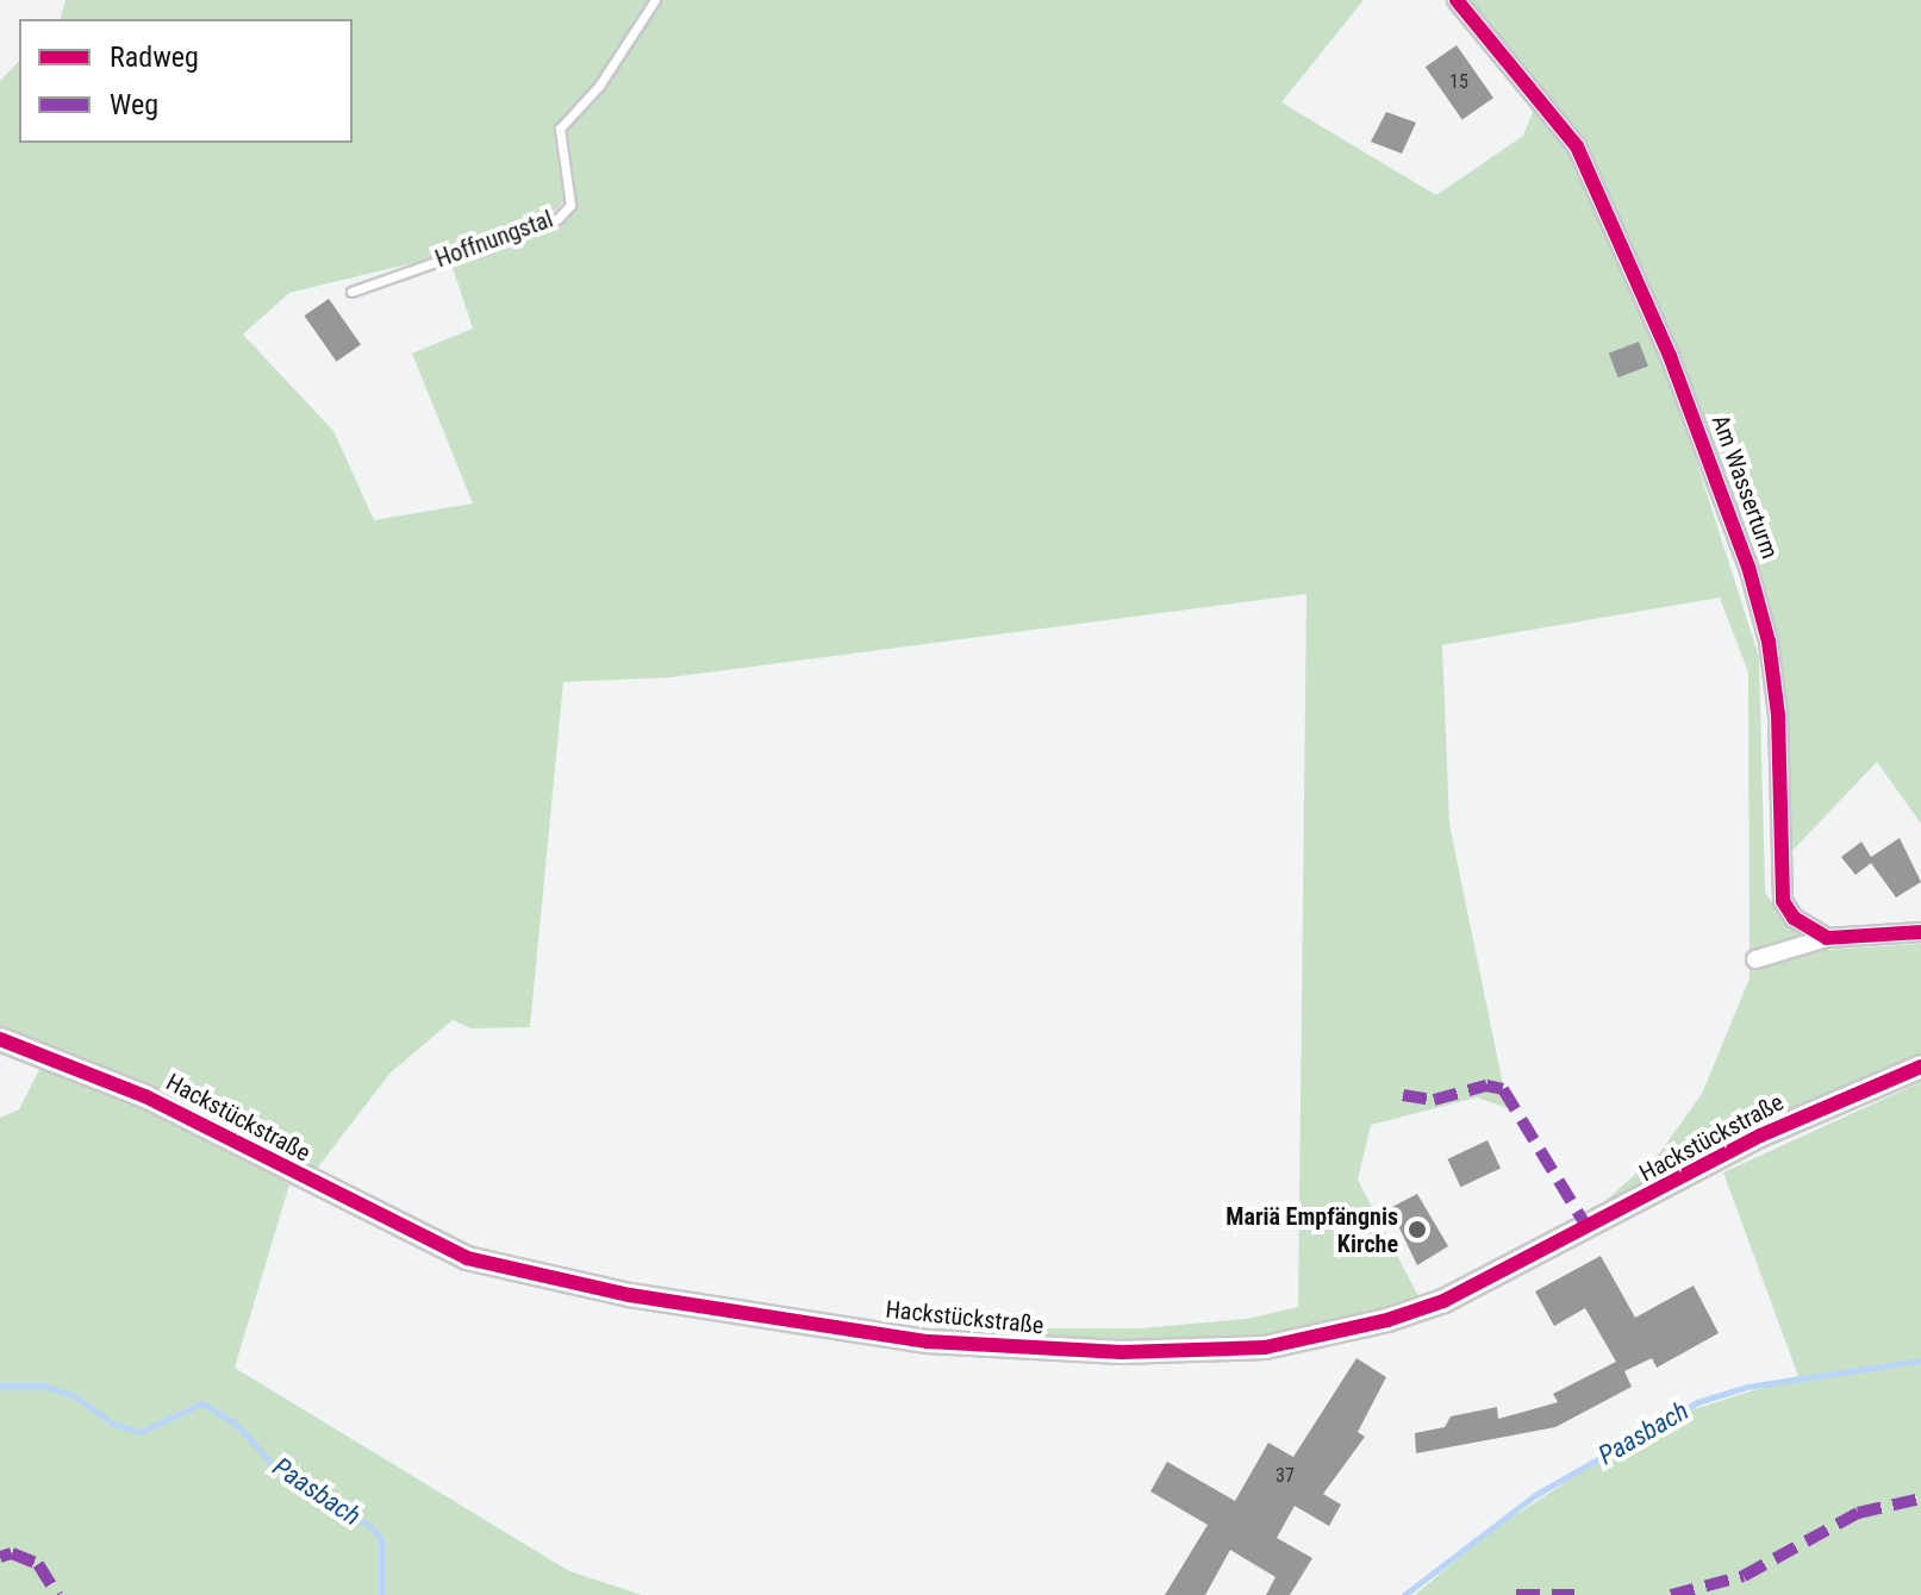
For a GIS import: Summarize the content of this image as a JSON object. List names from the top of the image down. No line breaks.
{"streets":{"street":["Am Wasserturm","Hackstückstraße"],"lane":["Hoffnungstal"]},"water":["Paasbach"],"places":["Mariä Empfängnis Kirche"],"house_numbers":["15","37"],"legend":["Radweg","Weg"]}
